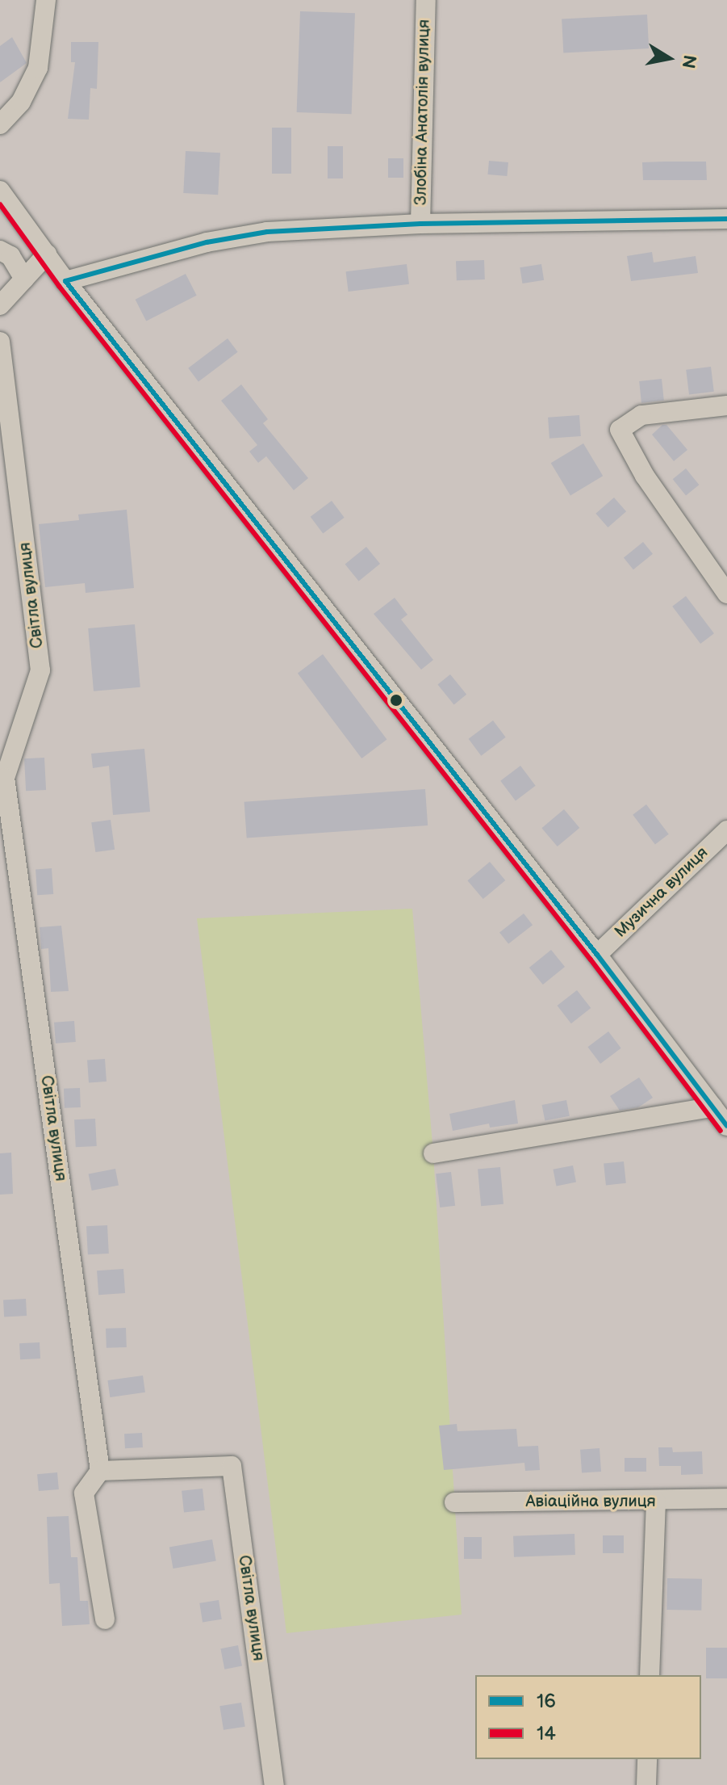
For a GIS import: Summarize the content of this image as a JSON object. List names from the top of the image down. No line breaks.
{"streets":{"street":["Злобіна Анатолія вулиця","Світла вулиця","Музична вулиця","Авіаційна вулиця"]},"lines":["transit line 14","transit line 16"],"legend":["16","14"],"north":"right"}
